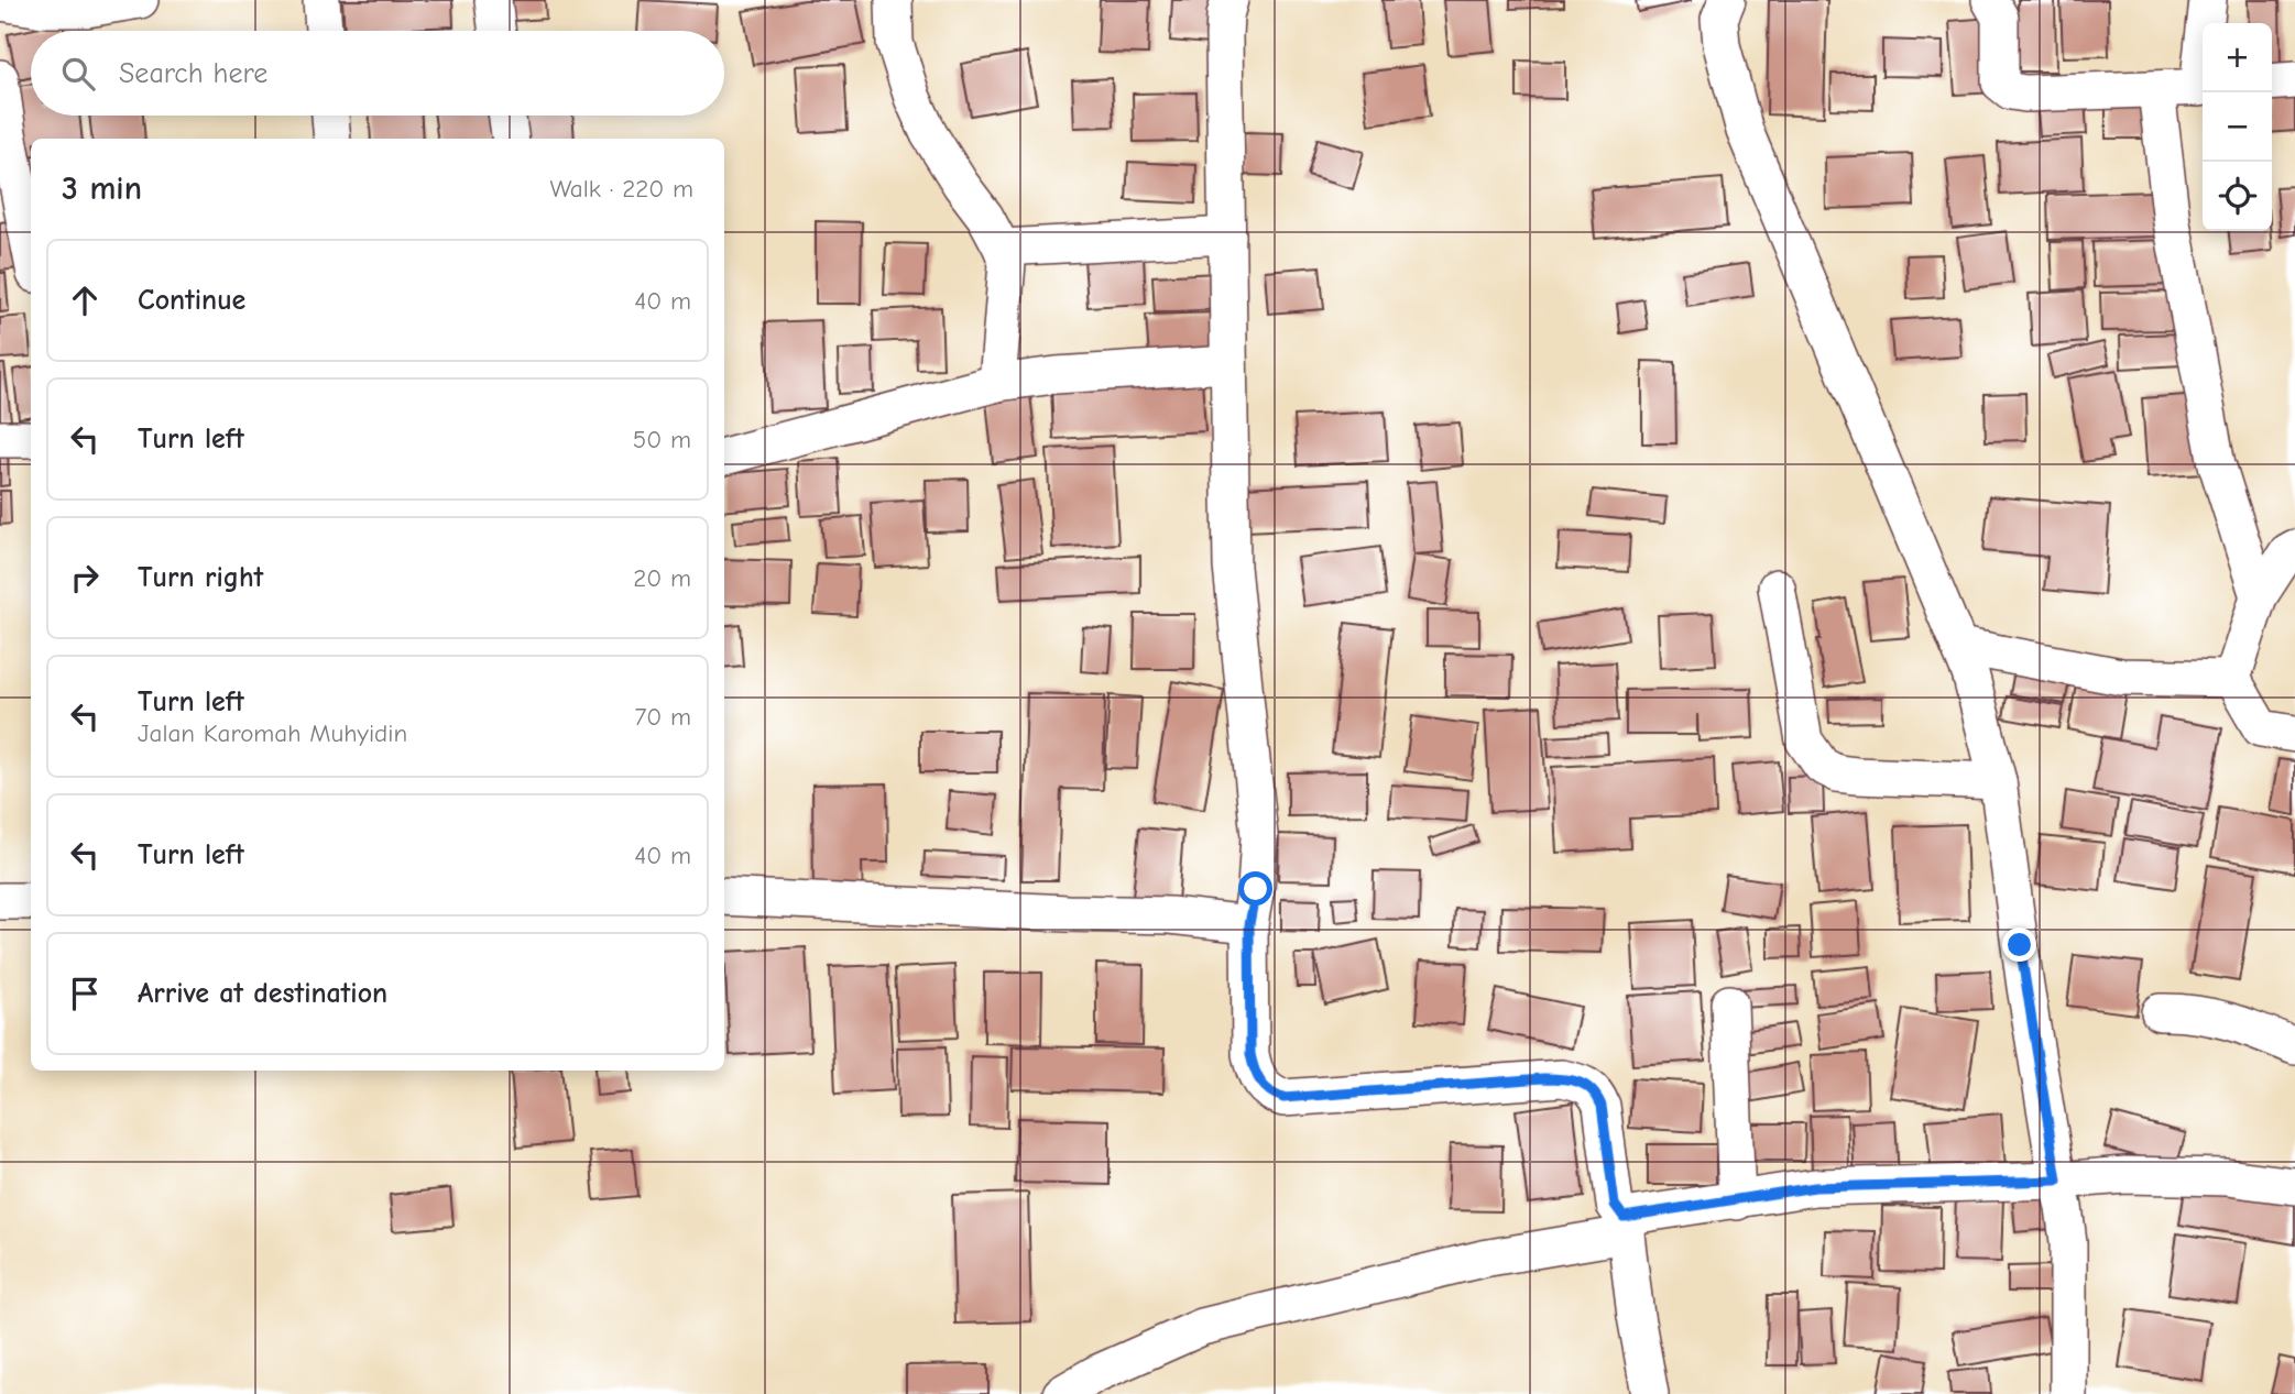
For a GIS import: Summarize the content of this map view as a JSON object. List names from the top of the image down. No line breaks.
{"page":{"map_buttons":["+","−"],"search":"Search here","heading":["3 min","Walk · 220 m"],"list":[["Continue","40 m"],["Turn left","50 m"],["Turn right","20 m"],["Turn left","Jalan Karomah Muhyidin","70 m"],["Turn left","40 m"],"Arrive at destination"]}}
